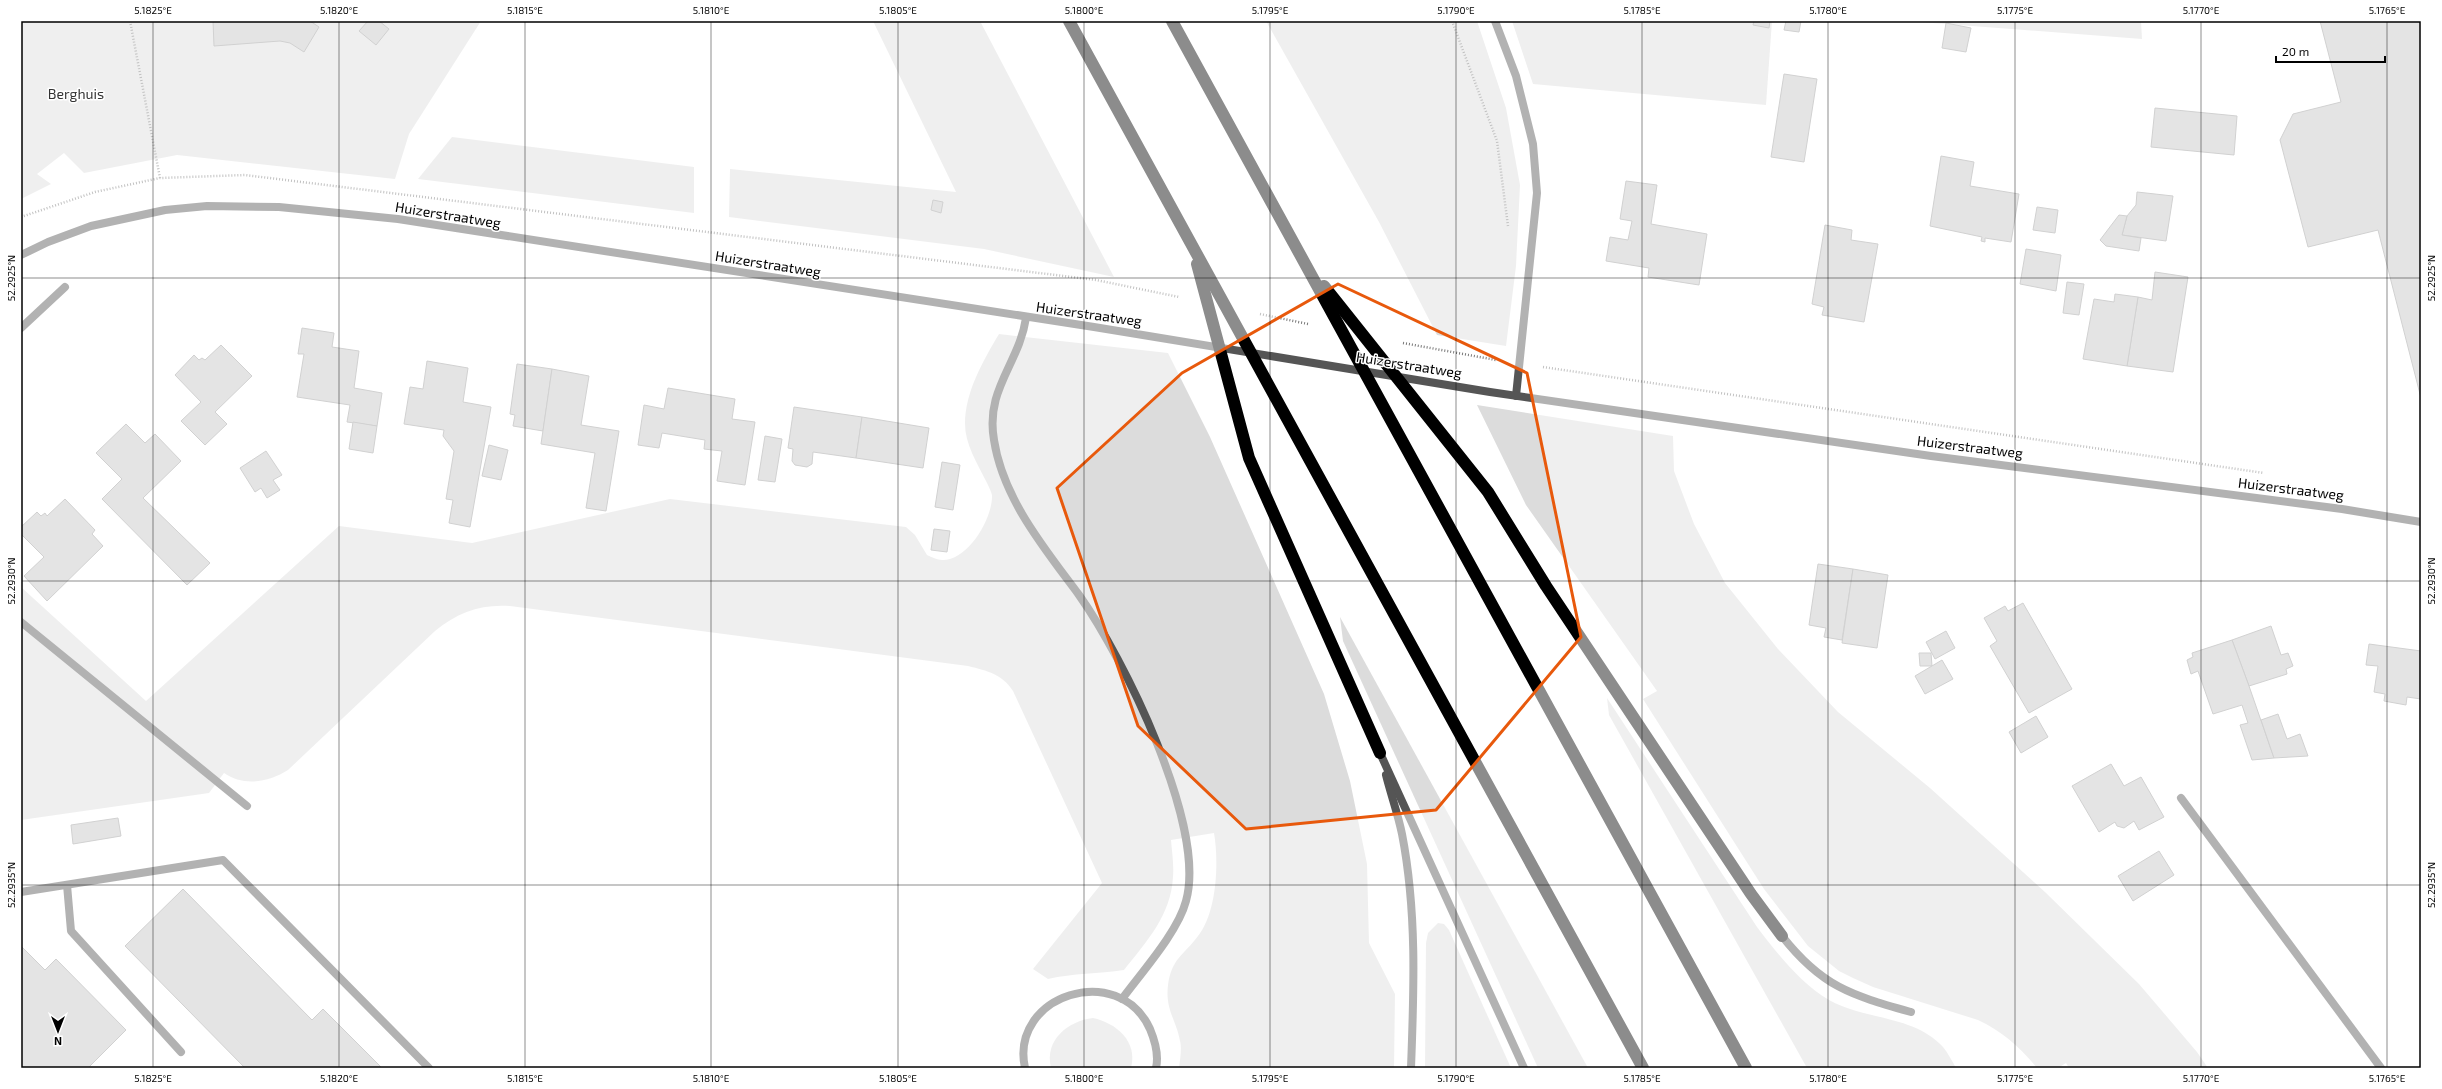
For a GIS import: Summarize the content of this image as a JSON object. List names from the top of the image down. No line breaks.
{"streets":{"street":["Huizerstraatweg"]},"parks":["Berghuis"],"scale_bar":"20 m","north":"bottom","coordinates":["5.1825°E","5.1820°E","5.1815°E","5.1810°E","5.1805°E","5.1800°E","5.1795°E","5.1790°E","5.1785°E","5.1780°E","5.1775°E","5.1770°E","5.1765°E","52.2925°N","52.2930°N","52.2935°N"]}
